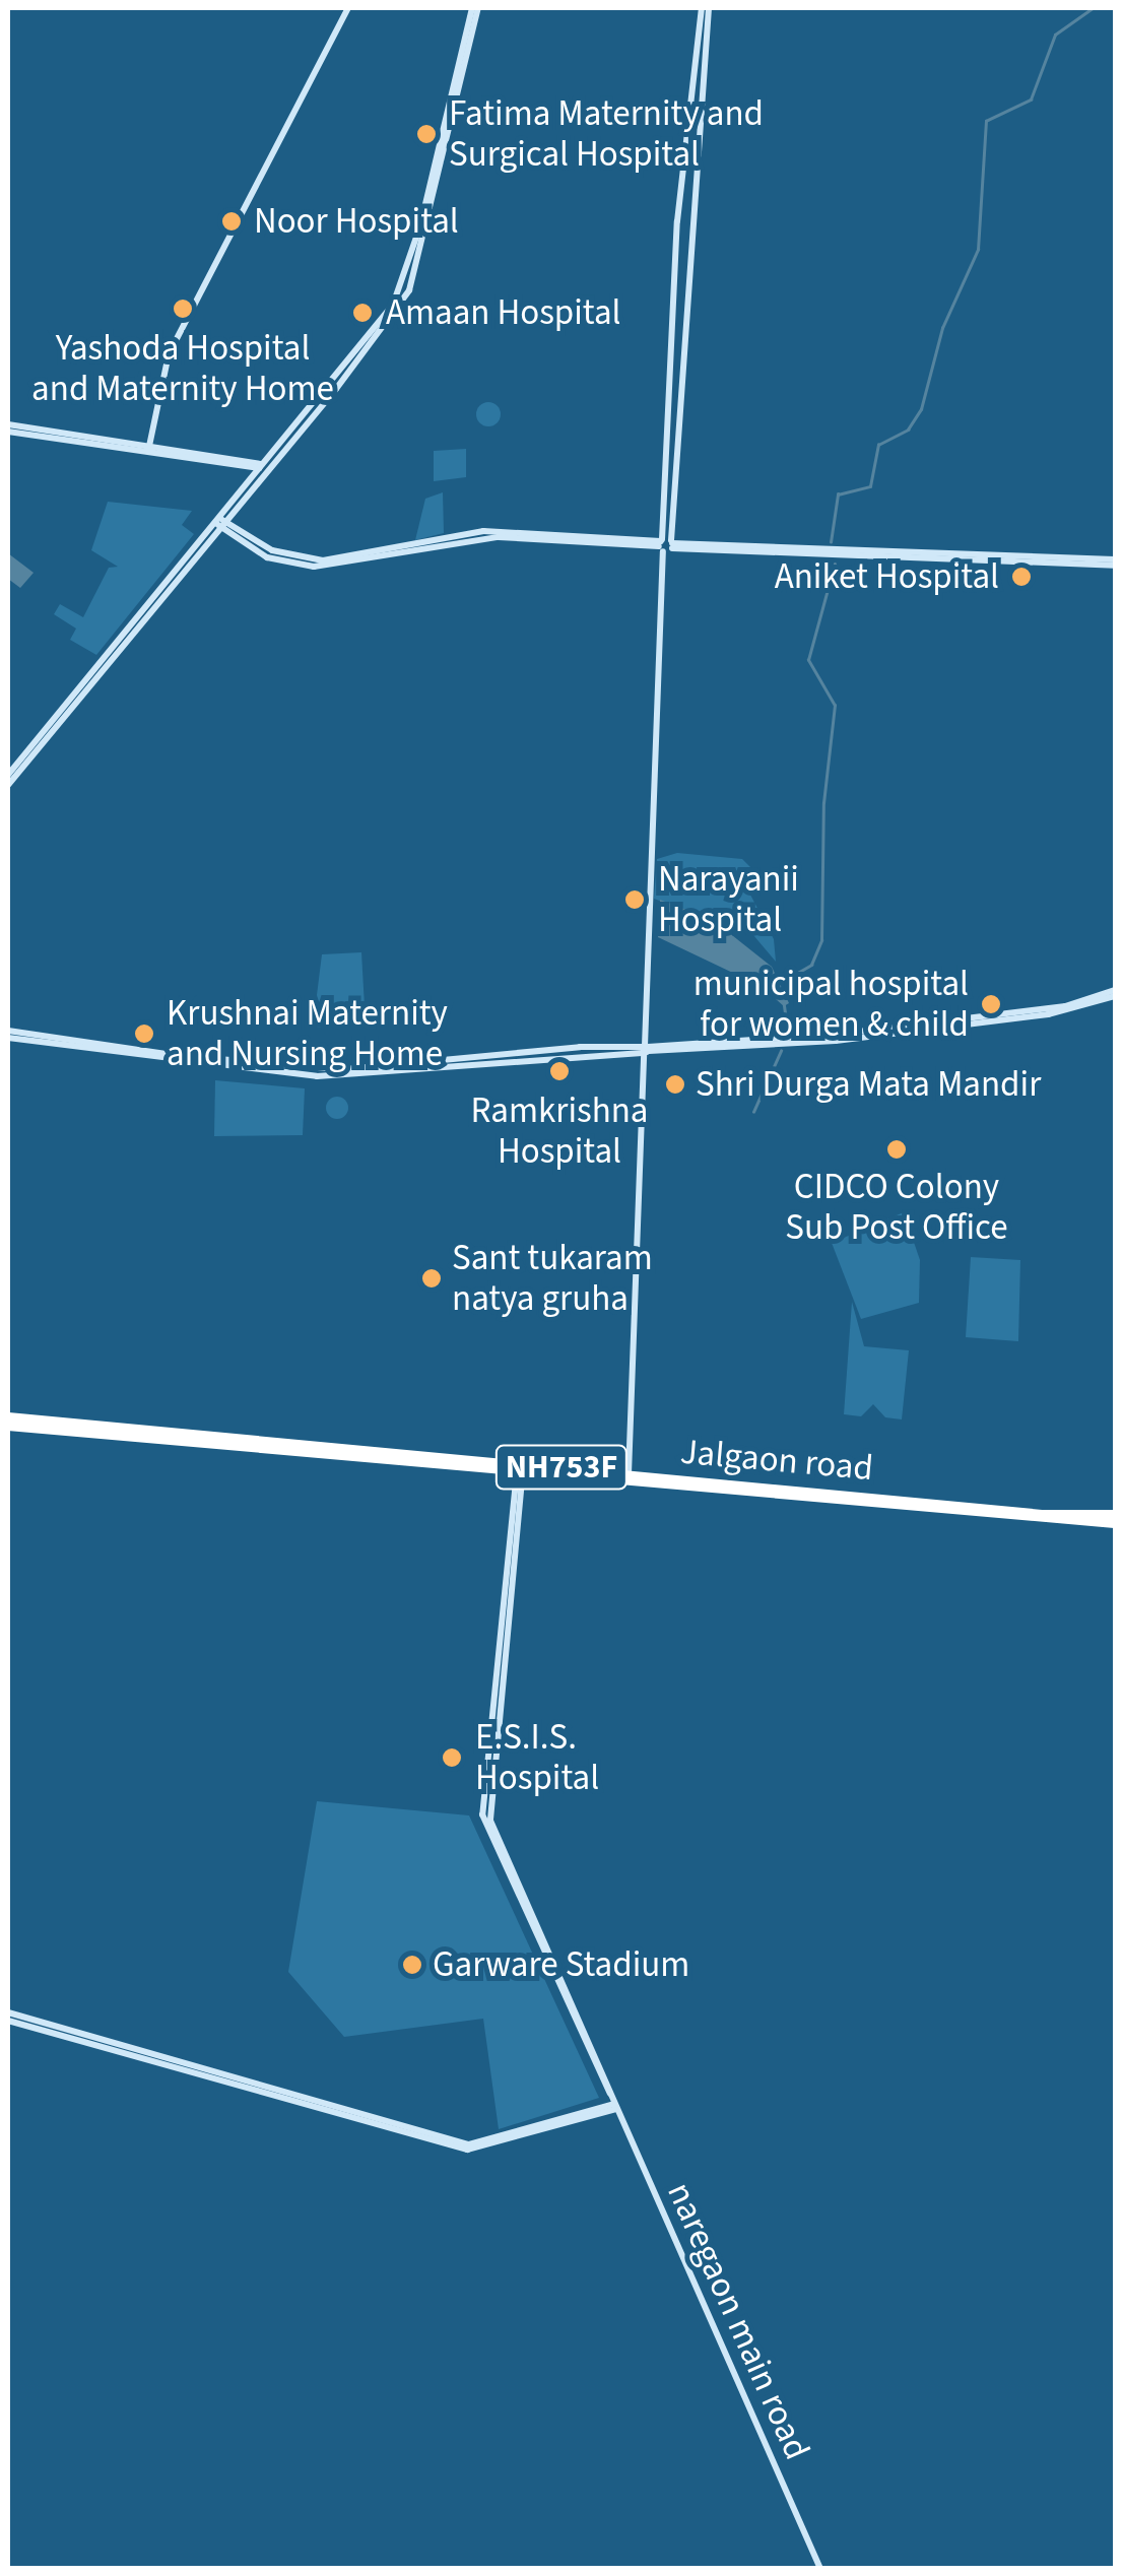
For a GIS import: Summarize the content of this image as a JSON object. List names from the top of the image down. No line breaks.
{"streets":{"highway":["Jalgaon road","NH753F"],"street":["naregaon main road"]},"crossings":[["Jalgaon road","naregaon main road"]],"places":["Fatima Maternity and Surgical Hospital","Noor Hospital","Yashoda Hospital and Maternity Home","Amaan Hospital","Aniket Hospital","Narayanii Hospital","municipal hospital for women & child","Krushnai Maternity and Nursing Home","Ramkrishna Hospital","Shri Durga Mata Mandir","CIDCO Colony Sub Post Office","Sant tukaram natya gruha","E.S.I.S. Hospital","Garware Stadium"]}
